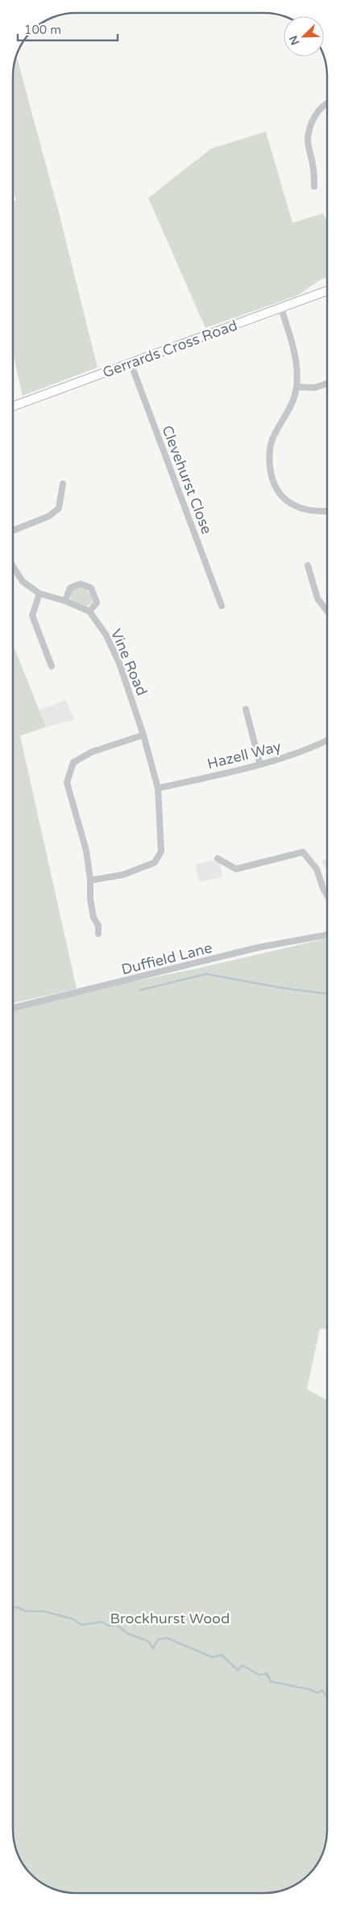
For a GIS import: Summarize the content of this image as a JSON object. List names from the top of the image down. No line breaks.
{"streets":{"main road":["Gerrards Cross Road"],"street":["Clevehurst Close","Vine Road","Hazell Way","Duffield Lane"]},"crossings":[["Gerrards Cross Road","Clevehurst Close"],["Vine Road","Hazell Way"]],"parks":["Brockhurst Wood"],"scale_bar":"100 m","north":"bottom left"}
